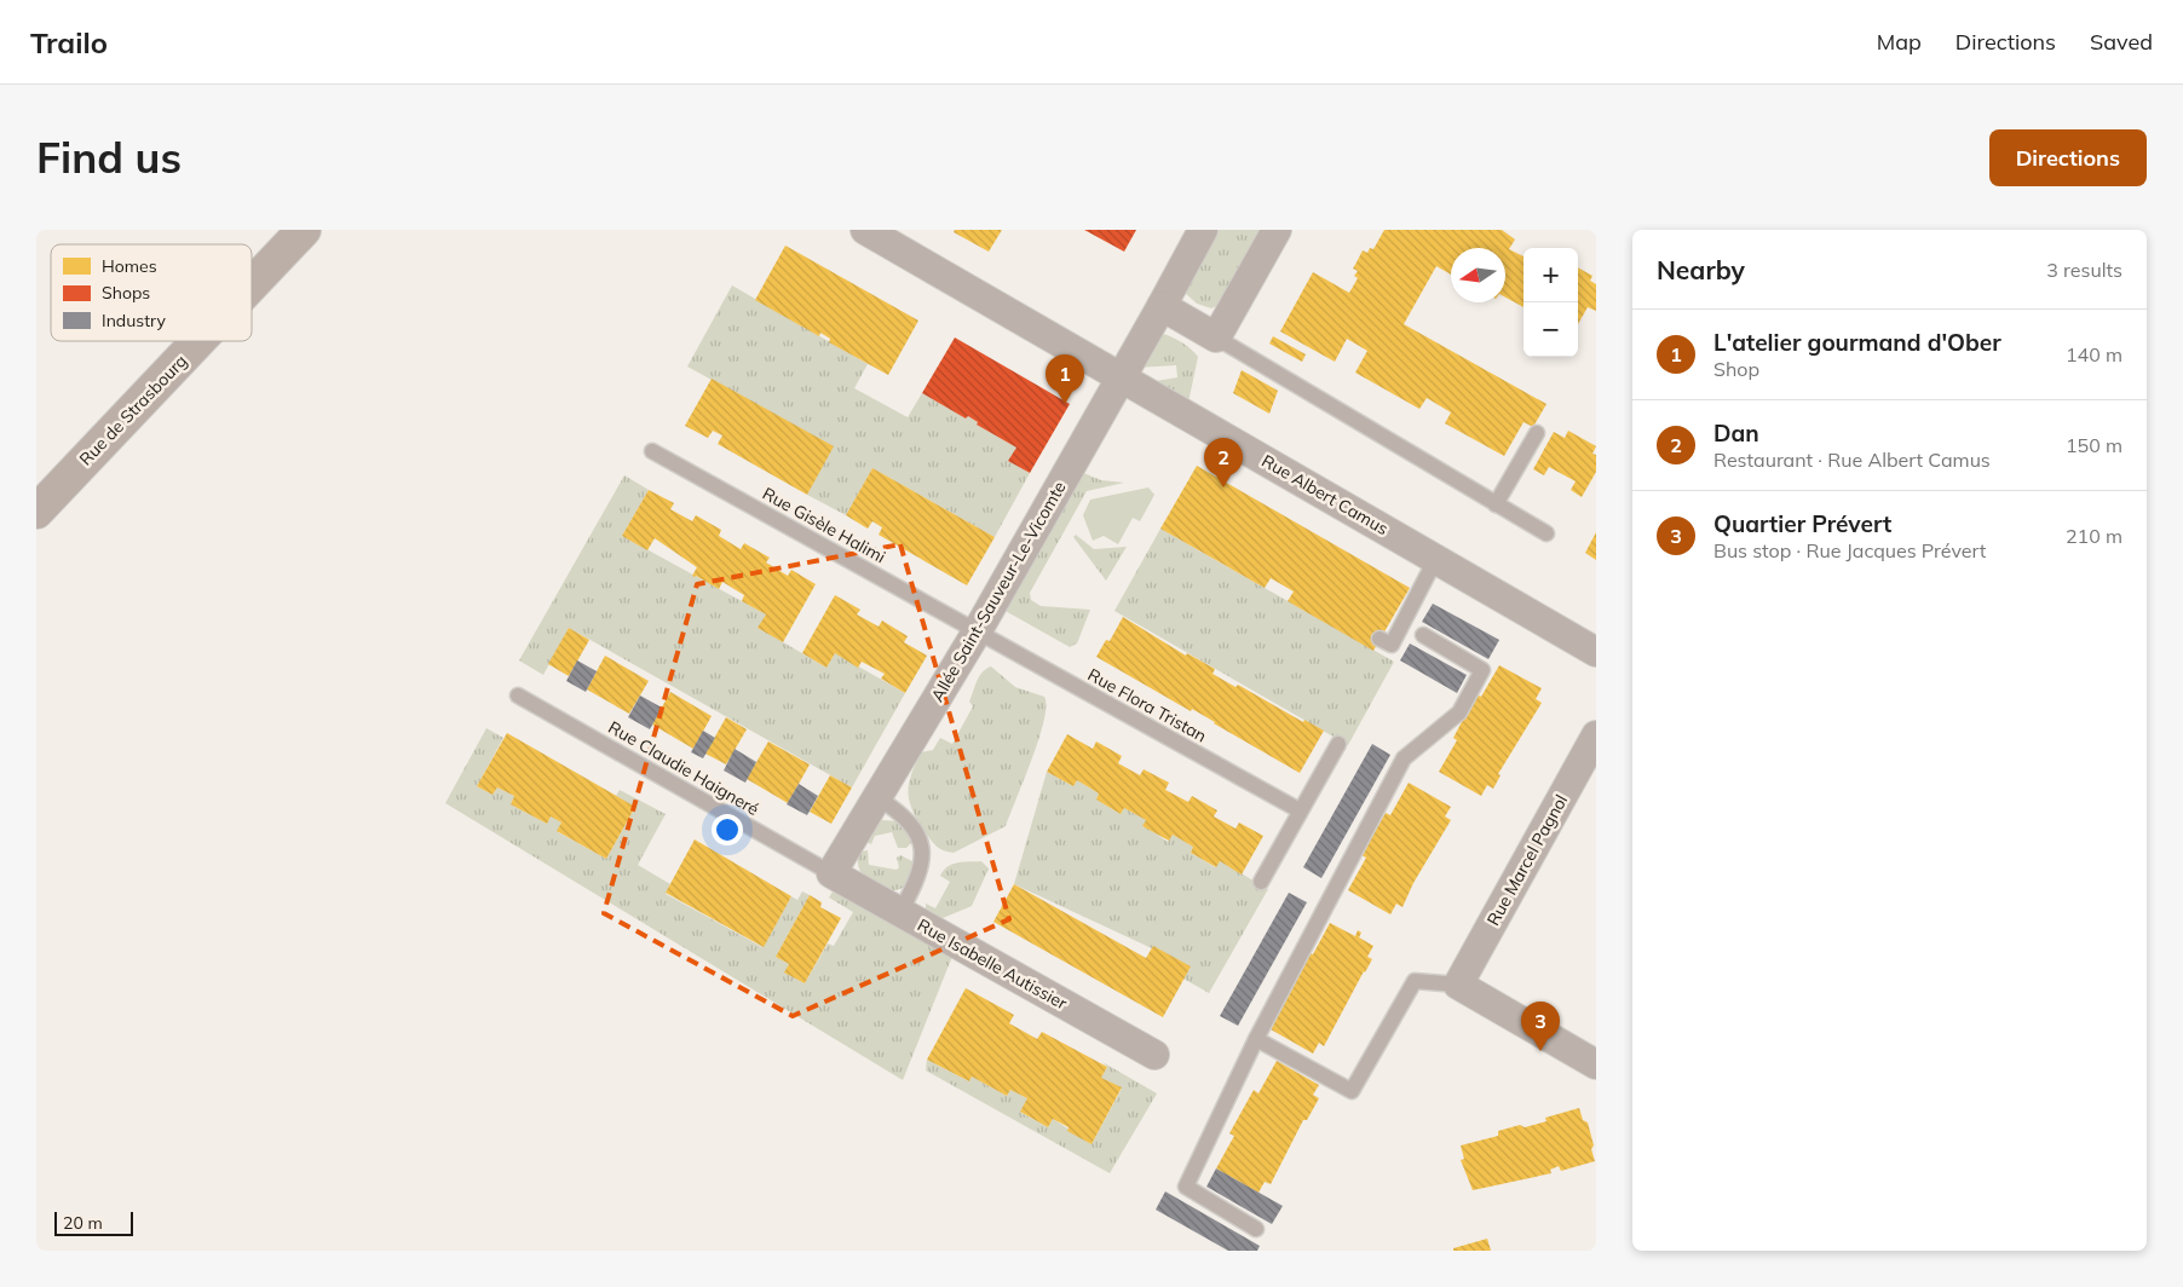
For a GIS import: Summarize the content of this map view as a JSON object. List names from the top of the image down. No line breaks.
{"streets":{"main road":["Rue de Strasbourg"],"street":["Rue Albert Camus","Allée Saint-Sauveur-Le-Vicomte","Rue Marcel Pagnol","Rue Isabelle Autissier"],"lane":["Rue Gisèle Halimi","Rue Flora Tristan","Rue Claudie Haigneré"]},"crossings":[["Rue Albert Camus","Allée Saint-Sauveur-Le-Vicomte"],["Rue Gisèle Halimi","Allée Saint-Sauveur-Le-Vicomte"],["Rue Gisèle Halimi","Rue Flora Tristan"],["Allée Saint-Sauveur-Le-Vicomte","Rue Flora Tristan"],["Allée Saint-Sauveur-Le-Vicomte","Rue Claudie Haigneré"],["Allée Saint-Sauveur-Le-Vicomte","Rue Isabelle Autissier"],["Rue Claudie Haigneré","Rue Isabelle Autissier"]],"legend":["Homes","Shops","Industry"],"scale_bar":"20 m","north":"left","page":{"header":"Trailo","nav":["Map","Directions","Saved"],"buttons":"Directions","title":"Find us","heading":["Nearby","3 results"],"map_buttons":["+","−"],"list":[{"mark":"1","name":"L'atelier gourmand d'Ober","note":"Shop","value":"140 m"},{"mark":"2","name":"Dan","note":"Restaurant · Rue Albert Camus","value":"150 m"},{"mark":"3","name":"Quartier Prévert","note":"Bus stop · Rue Jacques Prévert","value":"210 m"}],"pins":["1","2","3"],"scale":"20 m"}}
